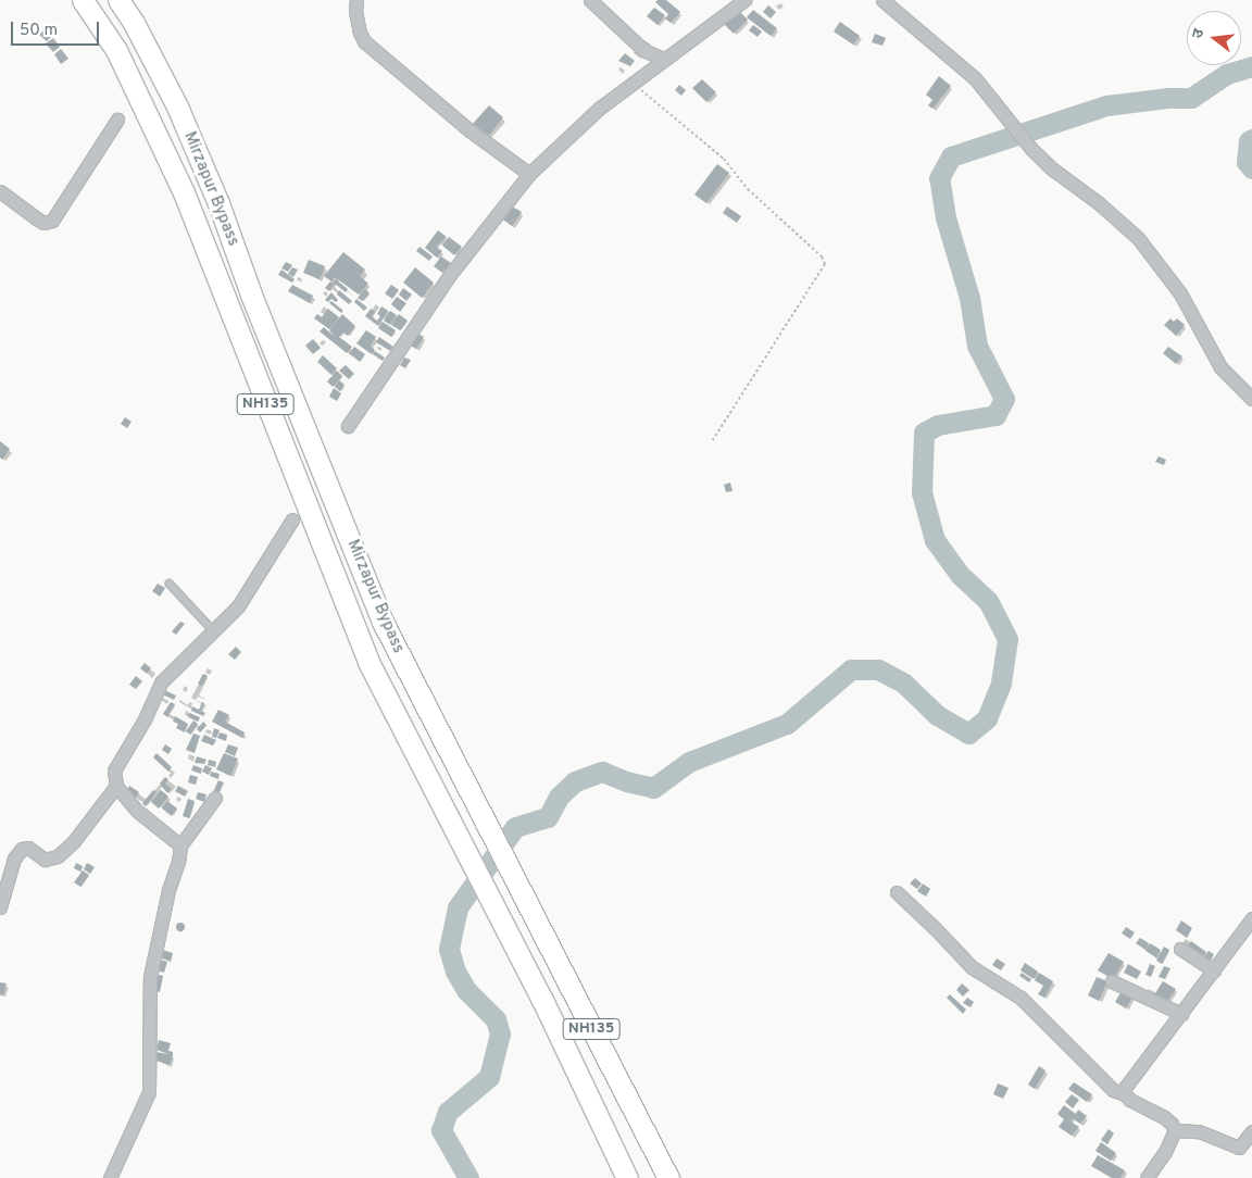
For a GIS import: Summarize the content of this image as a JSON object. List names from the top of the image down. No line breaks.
{"streets":{"highway":["Mirzapur Bypass","NH135"]},"scale_bar":"50 m","north":"left"}
